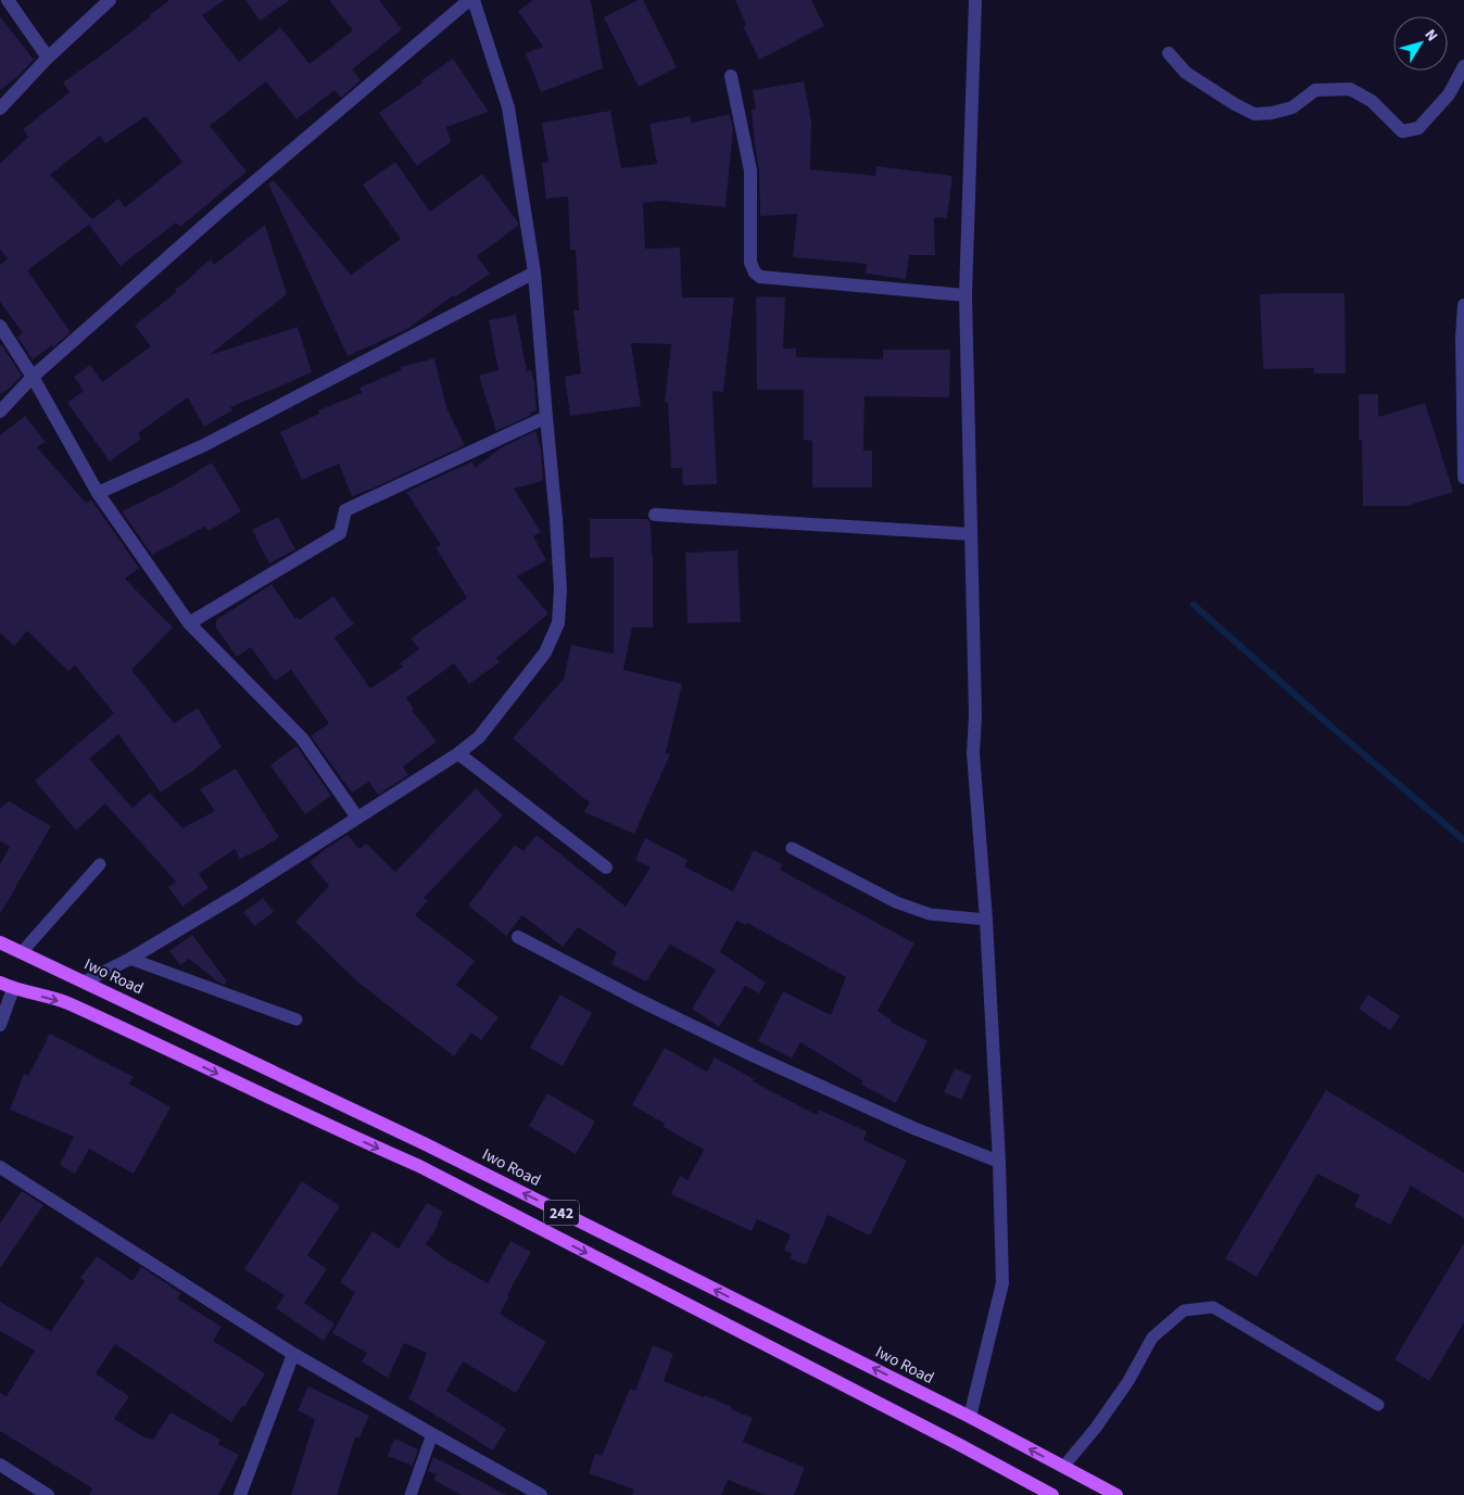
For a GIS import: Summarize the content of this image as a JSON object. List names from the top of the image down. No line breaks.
{"streets":{"main road":["Iwo Road","242"]},"north":"top right"}
